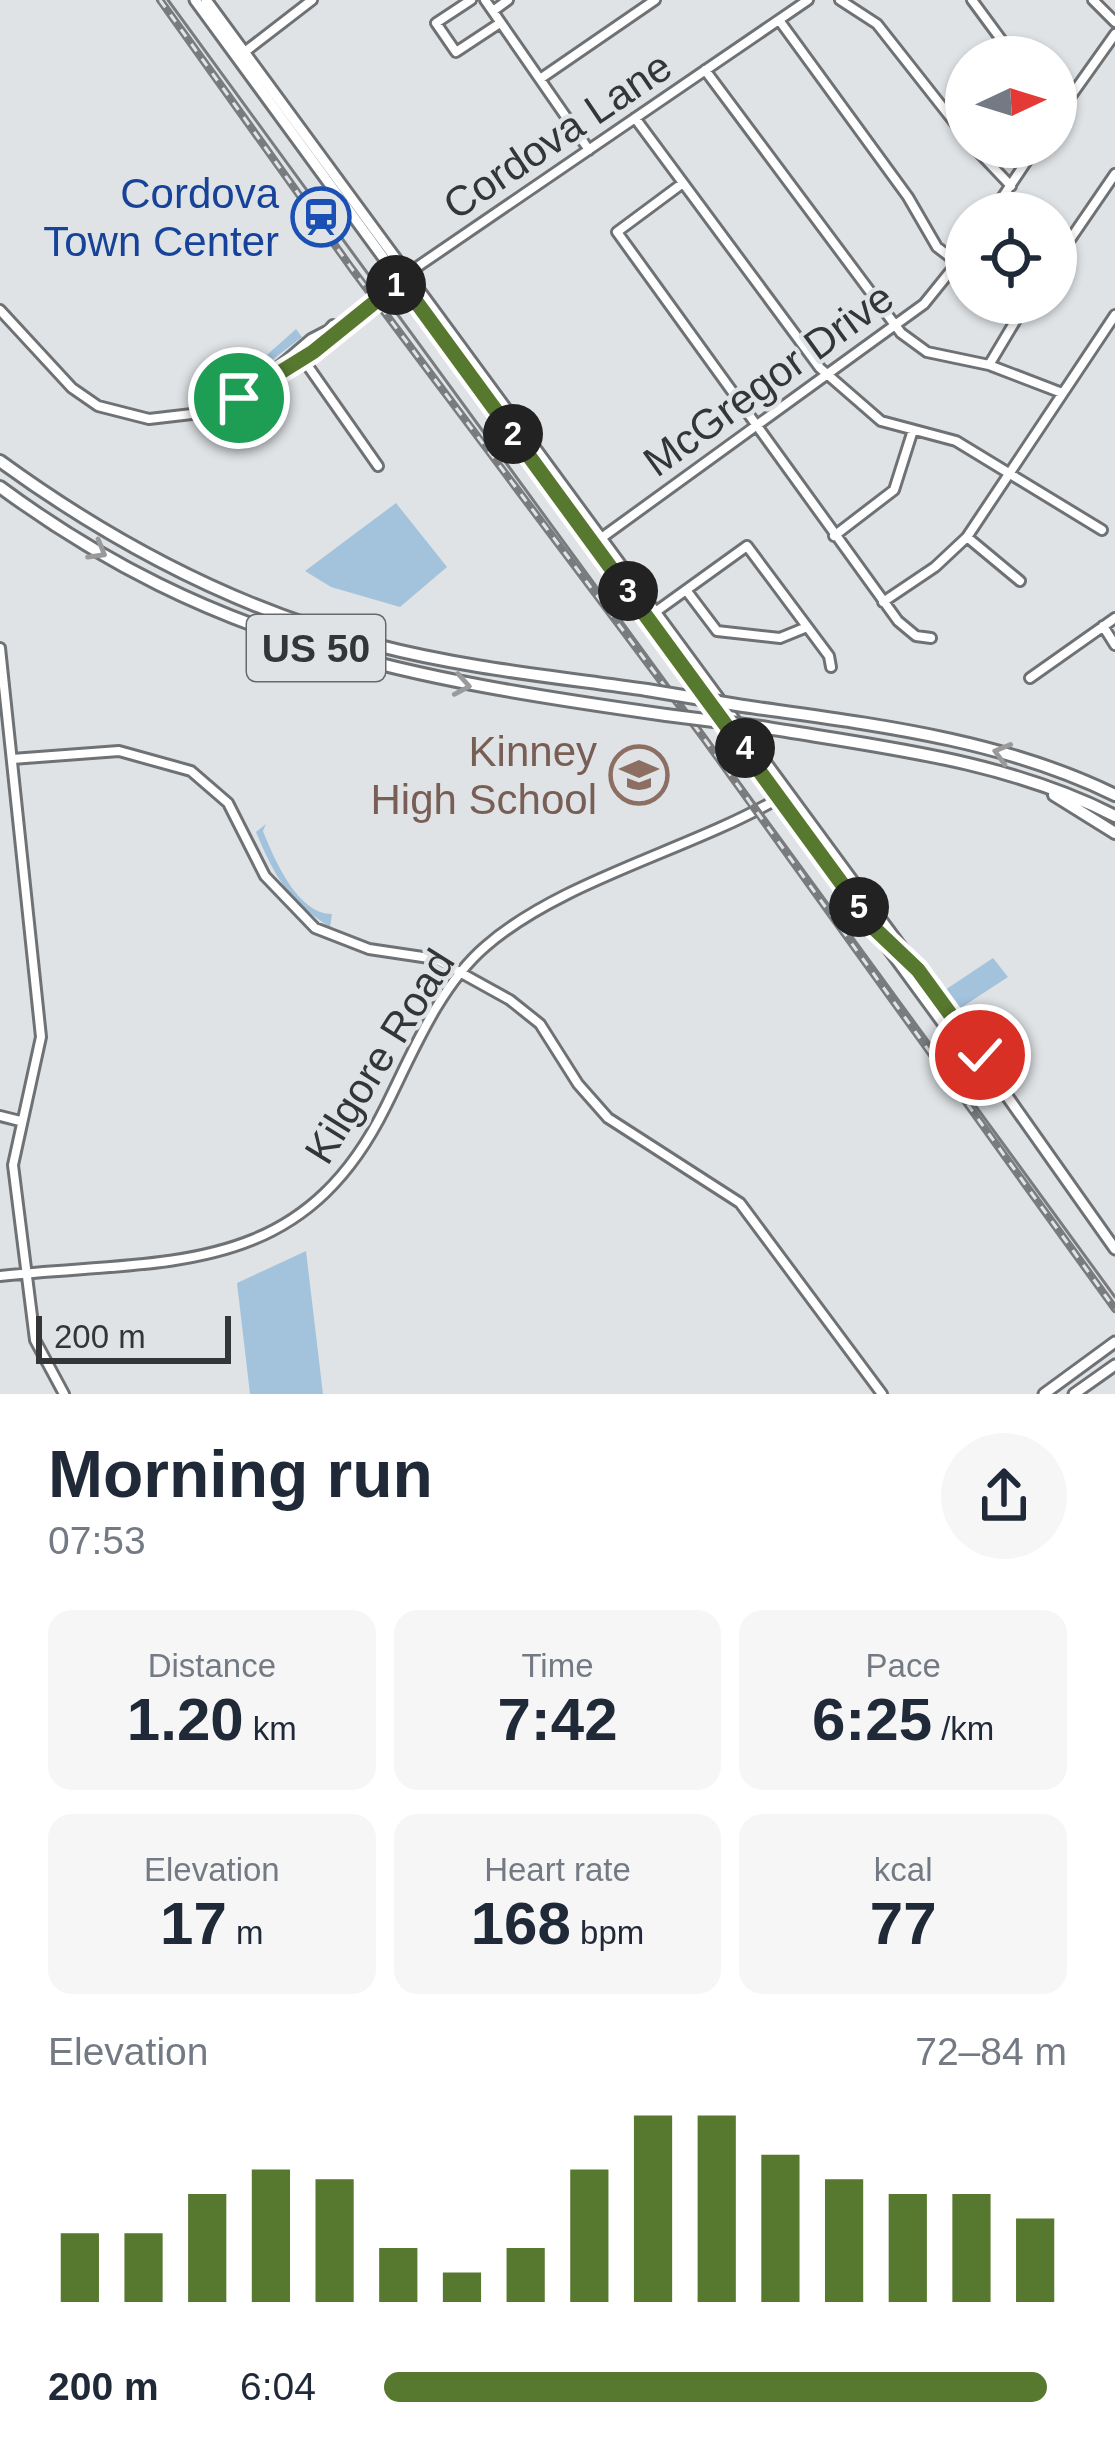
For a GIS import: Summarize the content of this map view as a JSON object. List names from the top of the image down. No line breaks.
{"streets":{"highway":["US 50"],"street":["Cordova Lane","McGregor Drive","Kilgore Road"]},"places":{"station":["Cordova Town Center"],"school or university":["Kinney High School"]},"scale_bar":"200 m","north":"right","page":{"pins":["1","2","3","4","5"],"scale":"200 m","heading":["Morning run","07:53"],"stats":[["Distance","1.20 km"],["Time","7:42"],["Pace","6:25 /km"],["Elevation","17 m"],["Heart rate","168 bpm"],["kcal","77"]],"chart":["Elevation","72–84 m"],"list":[{"name":"200 m","note":"6:04"}]}}
